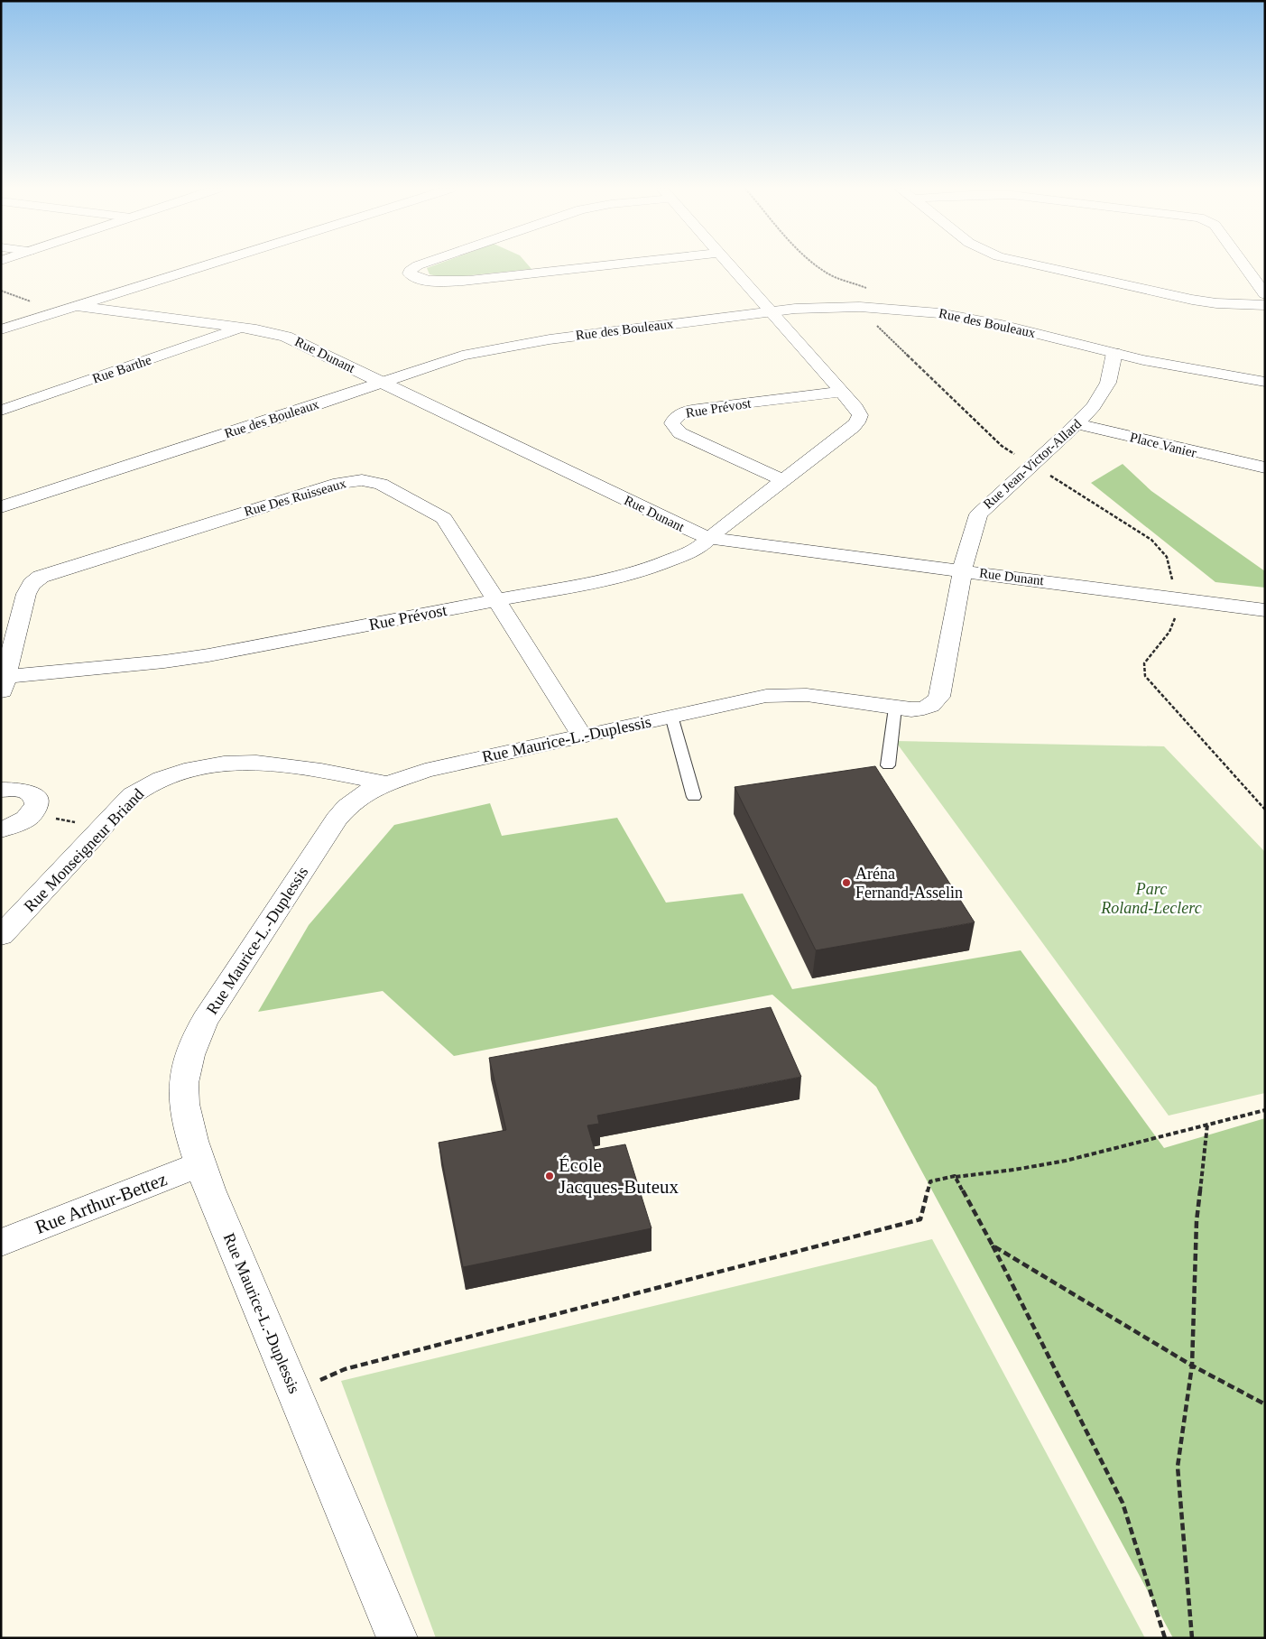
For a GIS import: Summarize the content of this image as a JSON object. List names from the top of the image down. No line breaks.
{"streets":{"street":["Rue des Bouleaux","Rue Dunant","Rue Barthe","Rue Prévost","Place Vanier","Rue Jean-Victor-Allard","Rue Des Ruisseaux","Rue Maurice-L.-Duplessis","Rue Monseigneur Briand","Rue Arthur-Bettez"]},"crossings":[["Rue des Bouleaux","Rue Dunant"],["Rue des Bouleaux","Rue Prévost"],["Rue des Bouleaux","Rue Jean-Victor-Allard"],["Rue Dunant","Rue Barthe"],["Rue Dunant","Rue Prévost"],["Rue Dunant","Rue Jean-Victor-Allard"],["Rue Prévost","Rue Des Ruisseaux"],["Place Vanier","Rue Jean-Victor-Allard"],["Rue Jean-Victor-Allard","Rue Maurice-L.-Duplessis"],["Rue Des Ruisseaux","Rue Maurice-L.-Duplessis"],["Rue Maurice-L.-Duplessis","Rue Monseigneur Briand"],["Rue Maurice-L.-Duplessis","Rue Arthur-Bettez"]],"parks":["Parc Roland-Leclerc"],"places":["Aréna Fernand-Asselin","École Jacques-Buteux"]}
